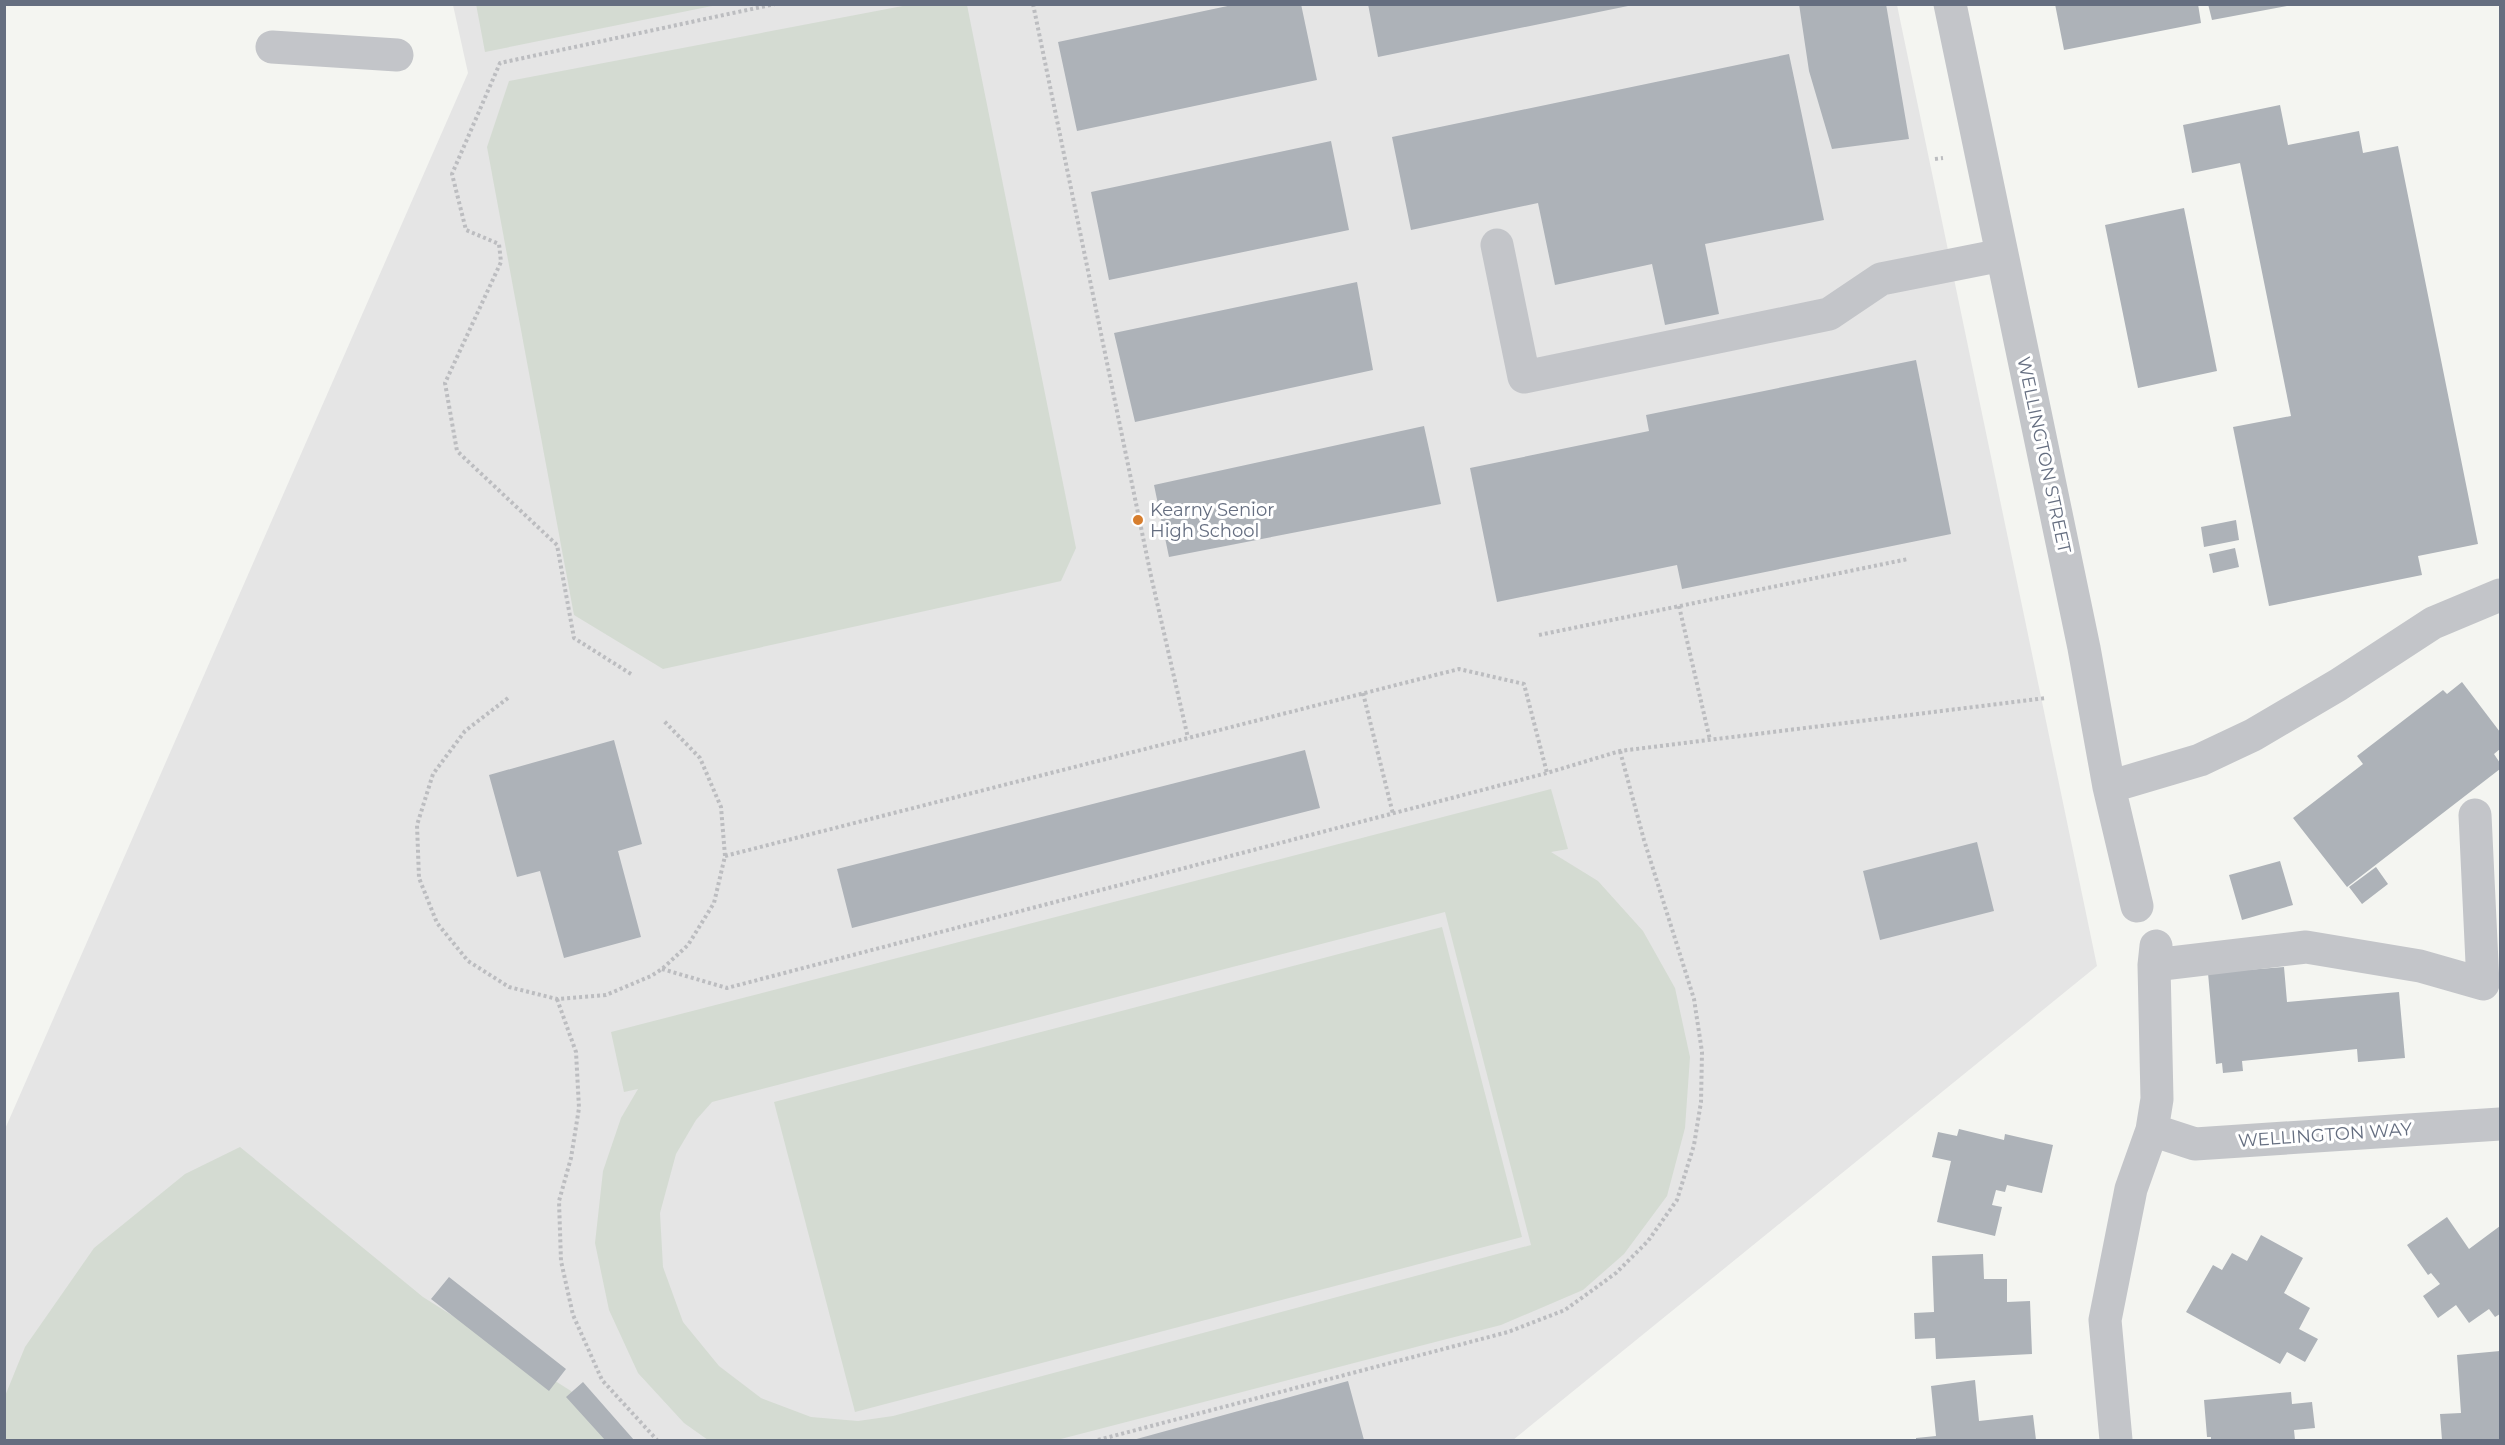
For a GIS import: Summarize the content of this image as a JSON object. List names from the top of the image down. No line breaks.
{"streets":{"street":["WELLINGTON STREET","WELLINGTON WAY"]},"places":["Kearny Senior High School"]}
